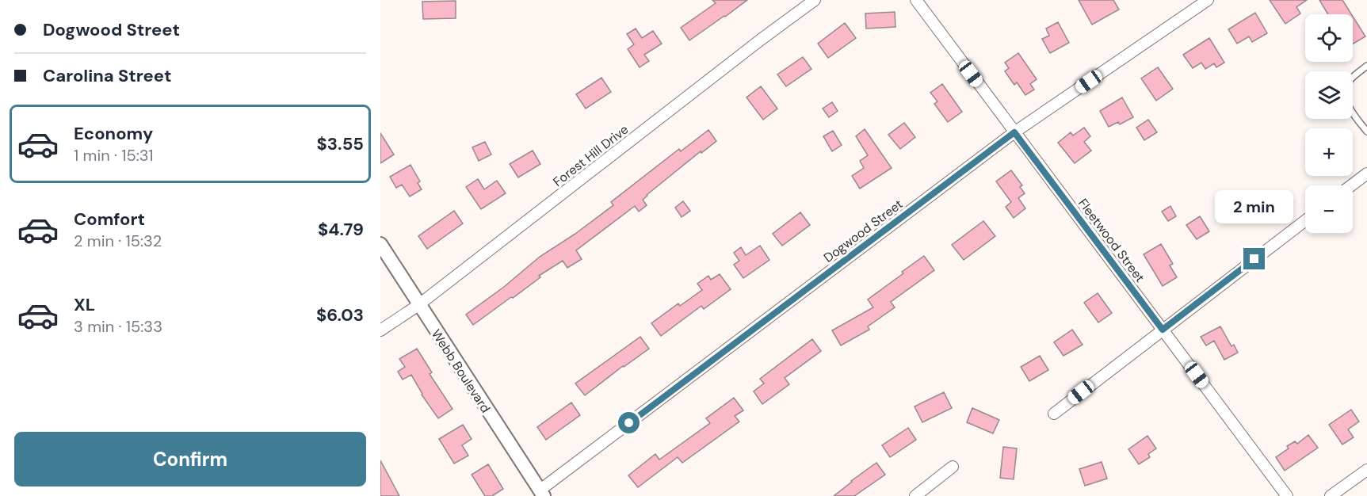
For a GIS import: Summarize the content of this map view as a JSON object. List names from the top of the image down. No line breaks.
{"streets":{"street":["Forest Hill Drive","Dogwood Street","Fleetwood Street","Webb Boulevard"]},"crossings":[["Forest Hill Drive","Webb Boulevard"],["Dogwood Street","Fleetwood Street"],["Dogwood Street","Webb Boulevard"]],"page":{"banner":["Dogwood Street","Carolina Street"],"map_buttons":["+","−"],"list":[{"name":"Economy","note":"1 min · 15:31","value":"$3.55"},{"name":"Comfort","note":"2 min · 15:32","value":"$4.79"},{"name":"XL","note":"3 min · 15:33","value":"$6.03"}],"bubble":"2 min","buttons":"Confirm"}}
